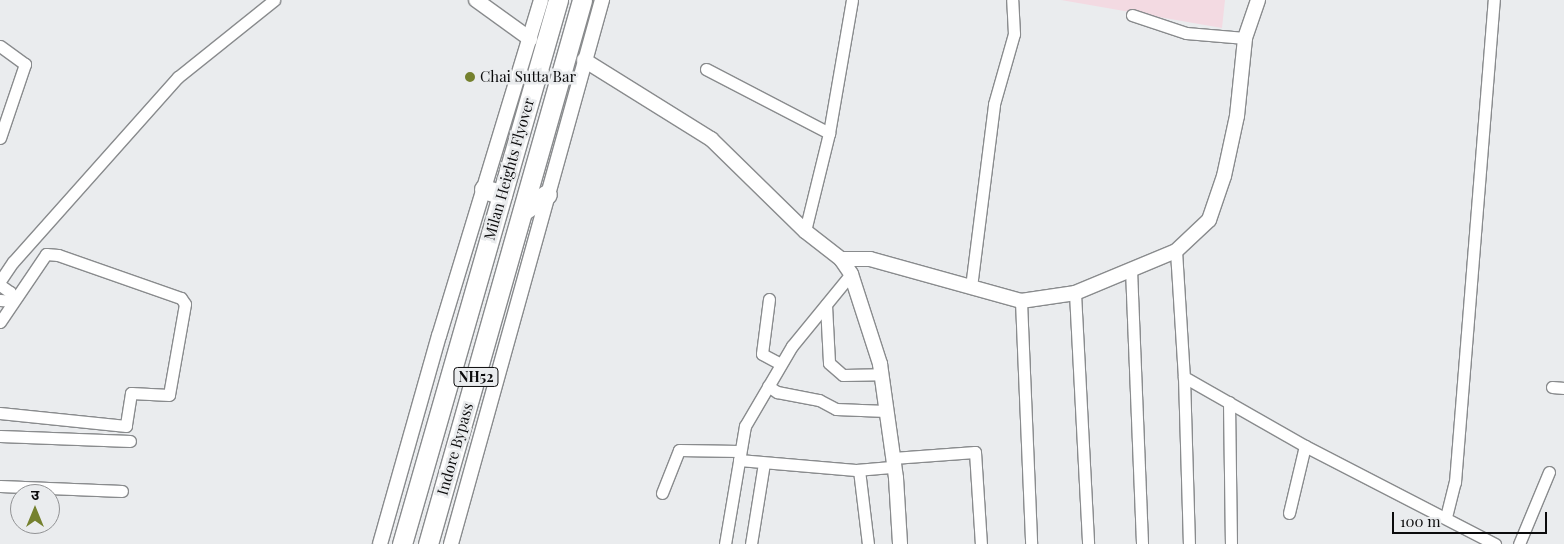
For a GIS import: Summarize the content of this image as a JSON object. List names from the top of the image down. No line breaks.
{"streets":{"highway":["Milan Heights Flyover","NH52","Indore Bypass"]},"crossings":[["Milan Heights Flyover","Indore Bypass"]],"places":["Chai Sutta Bar"],"scale_bar":"100 m","north":"top"}
